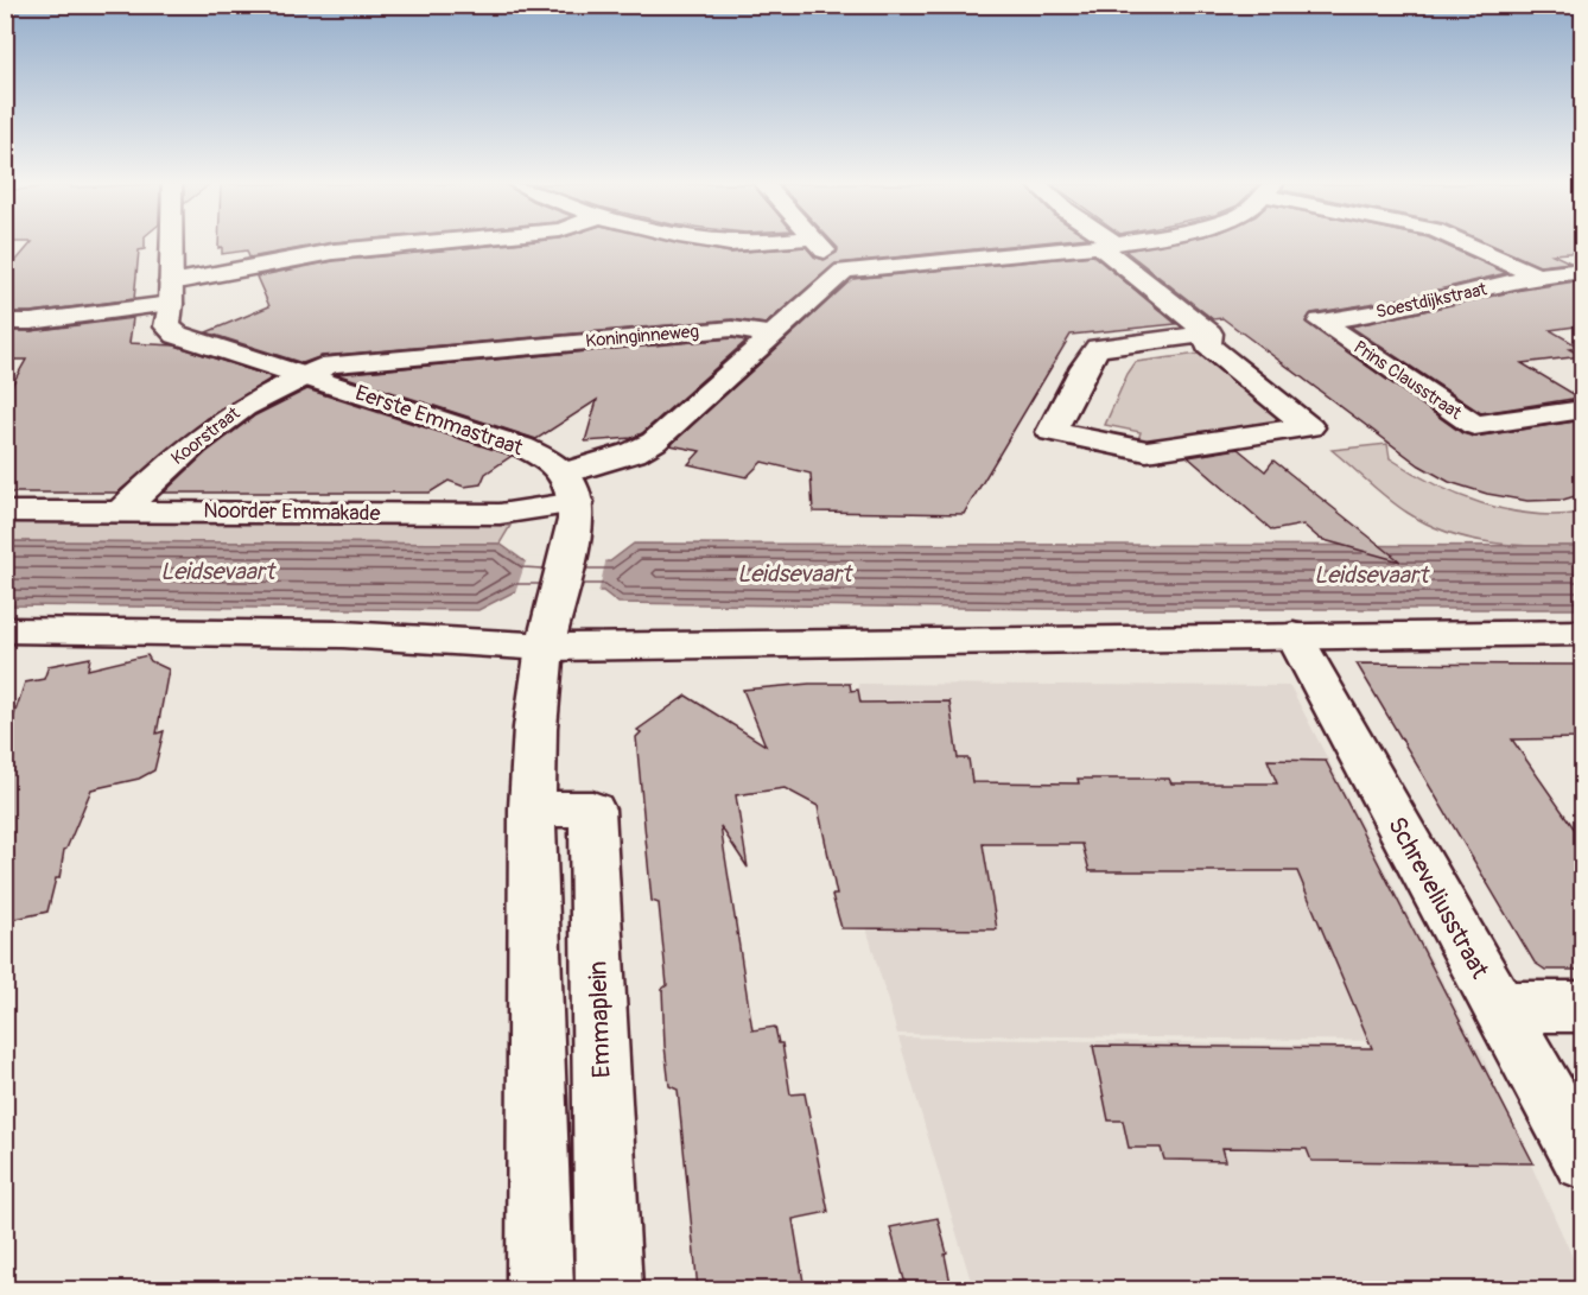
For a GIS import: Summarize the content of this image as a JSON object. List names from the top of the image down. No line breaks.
{"streets":{"street":["Soestdijkstraat","Koninginneweg","Prins Clausstraat","Eerste Emmastraat","Koorstraat","Noorder Emmakade","Schreveliusstraat","Emmaplein"]},"crossings":[["Soestdijkstraat","Prins Clausstraat"],["Koninginneweg","Eerste Emmastraat"],["Koninginneweg","Koorstraat"],["Koninginneweg","Noorder Emmakade"],["Eerste Emmastraat","Koorstraat"],["Eerste Emmastraat","Noorder Emmakade"],["Koorstraat","Noorder Emmakade"]],"water":["Leidsevaart"]}
